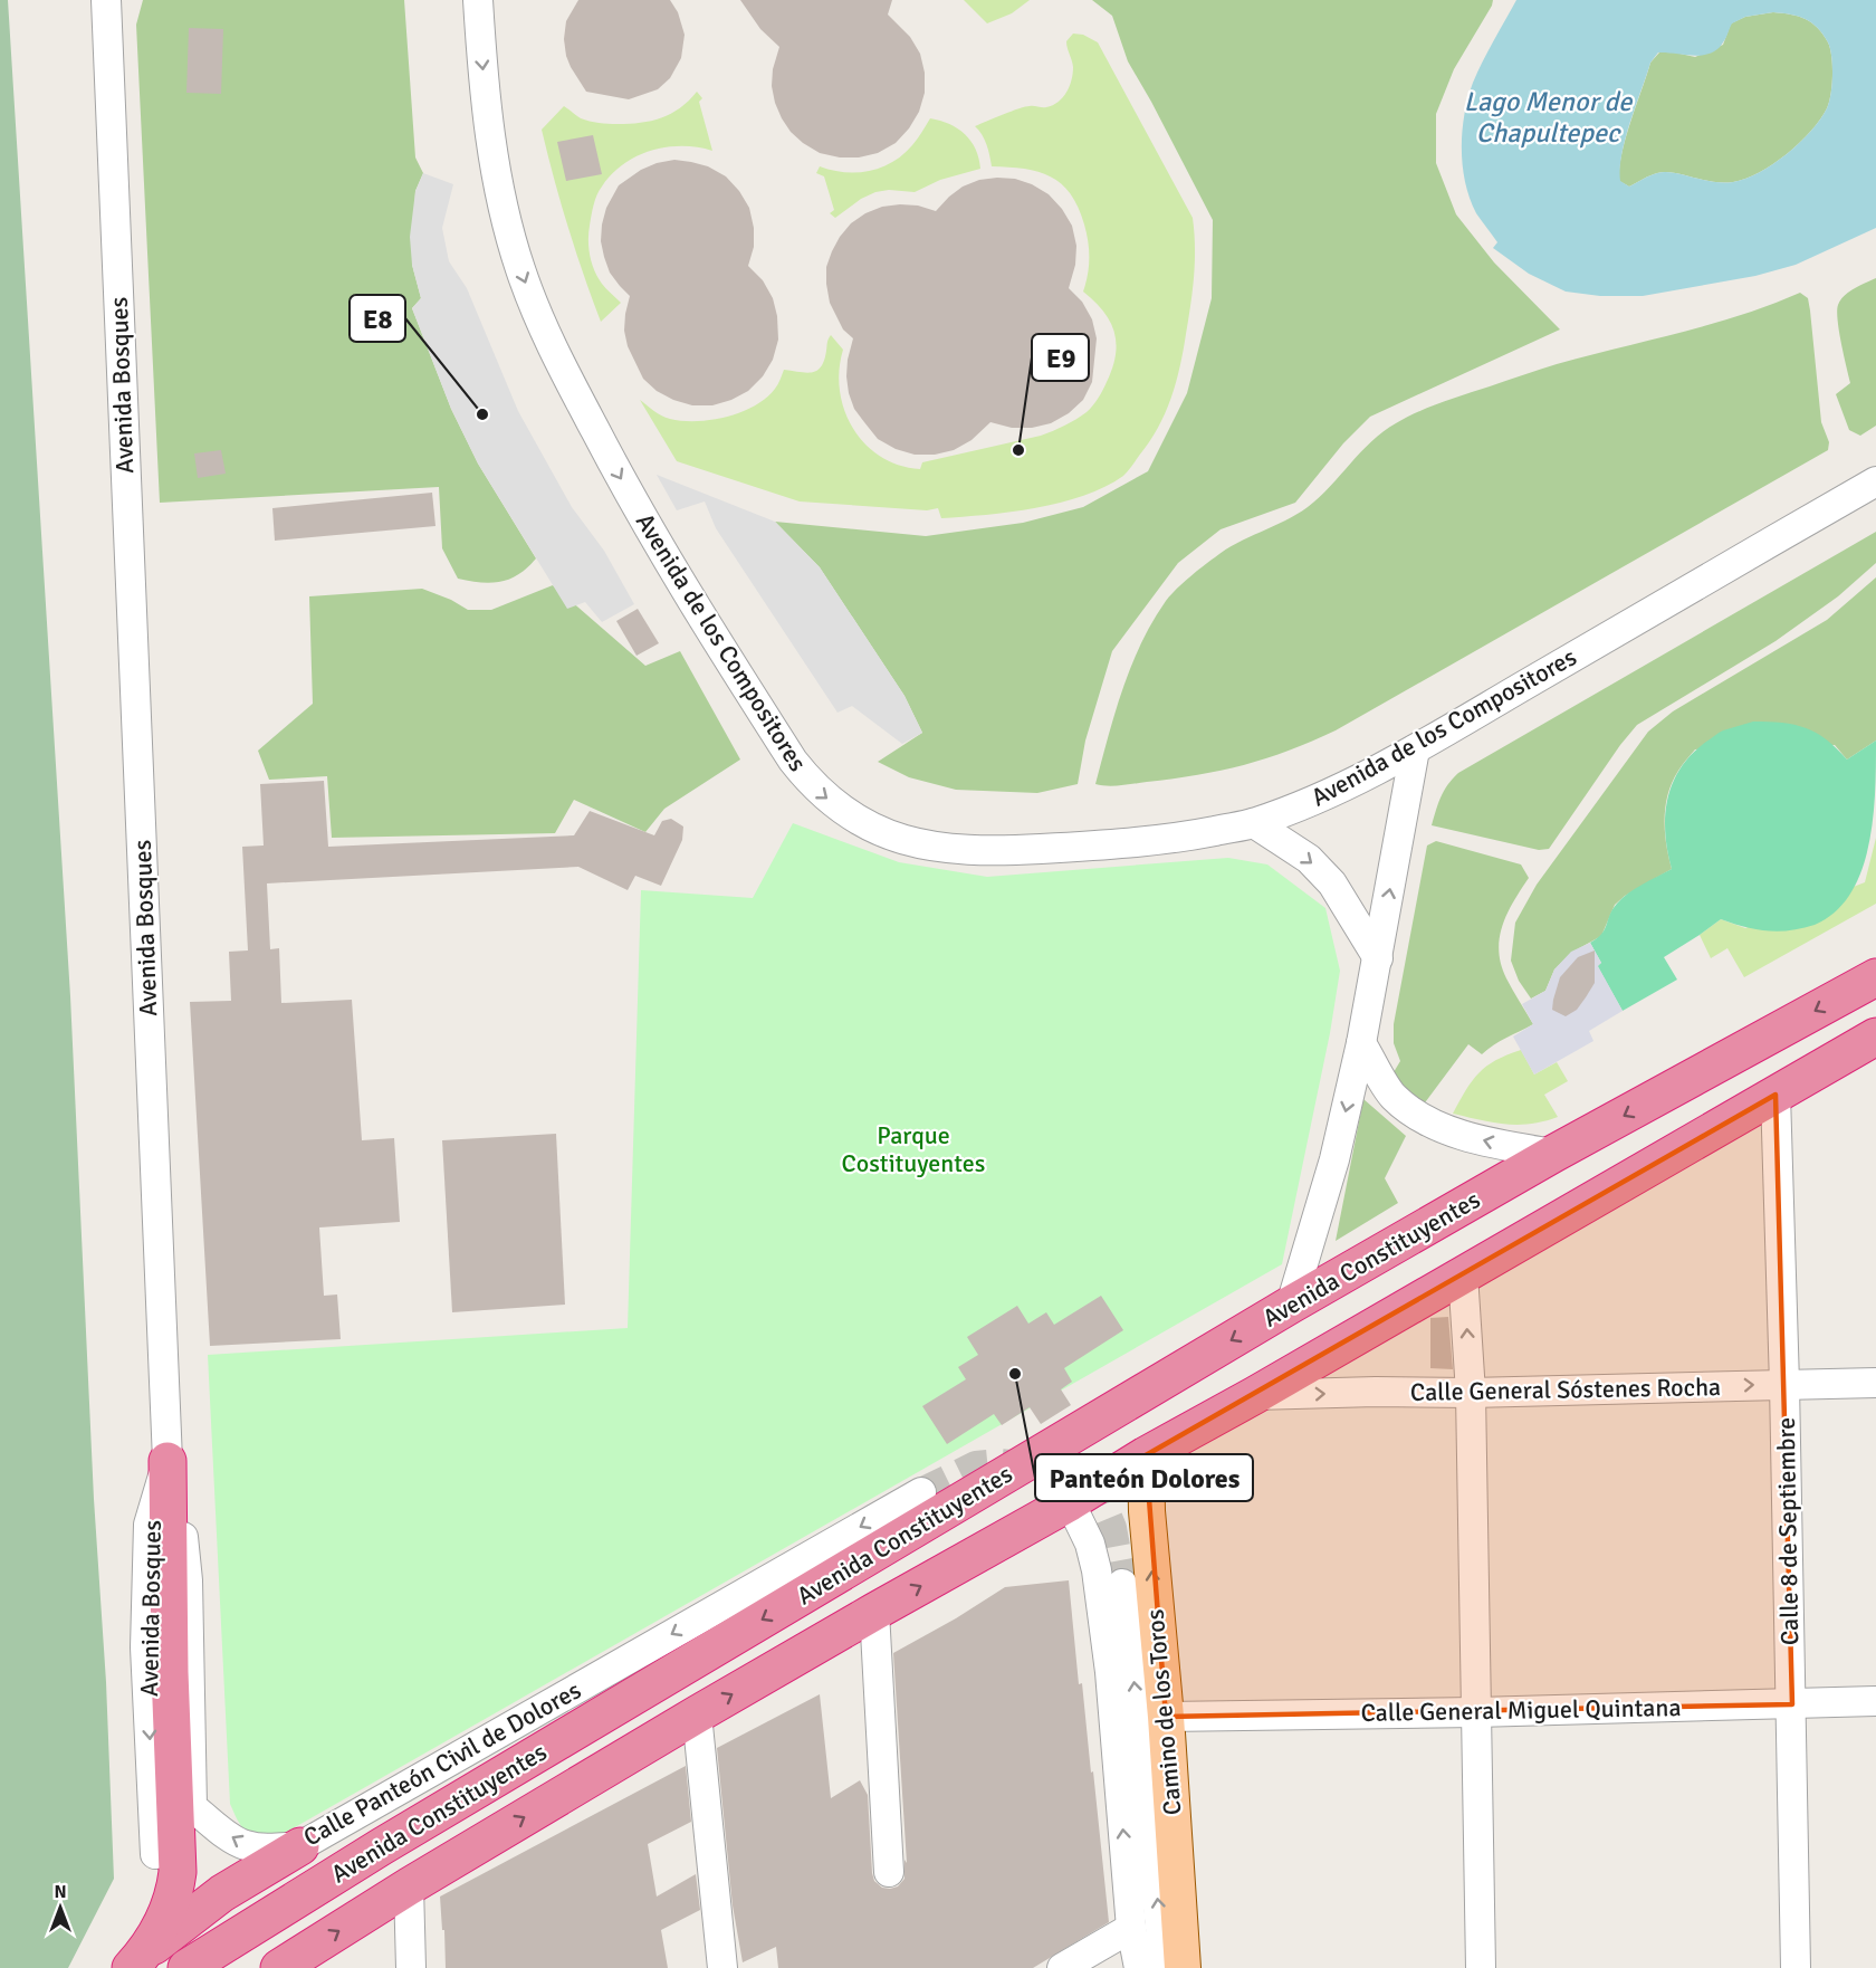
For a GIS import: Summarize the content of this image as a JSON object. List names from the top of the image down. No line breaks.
{"streets":{"highway":["Avenida Constituyentes"],"main road":["Camino de los Toros"],"street":["Avenida Bosques","Avenida de los Compositores","Calle General Sóstenes Rocha","Calle 8 de Septiembre","Calle General Miguel Quintana","Calle Panteón Civil de Dolores"]},"crossings":[["Avenida Constituyentes","Calle General Sóstenes Rocha"],["Avenida Constituyentes","Calle 8 de Septiembre"],["Avenida Constituyentes","Camino de los Toros"],["Calle General Sóstenes Rocha","Calle 8 de Septiembre"],["Calle 8 de Septiembre","Calle General Miguel Quintana"],["Calle General Miguel Quintana","Camino de los Toros"]],"one_way":["Avenida de los Compositores","Calle General Sóstenes Rocha","Calle Panteón Civil de Dolores"],"water":["Lago Menor de Chapultepec"],"parks":["Parque Costituyentes"],"places":["E8","E9","Panteón Dolores"],"north":"top"}
